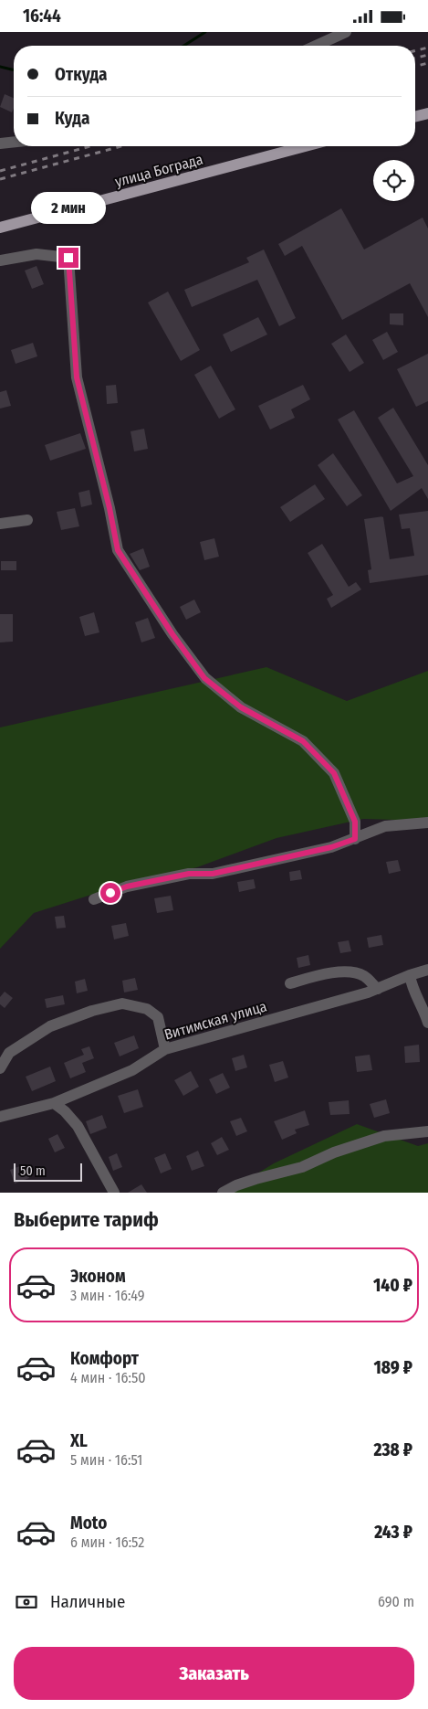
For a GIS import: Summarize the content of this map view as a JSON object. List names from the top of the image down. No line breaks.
{"streets":{"main road":["улица Бограда"],"street":["Витимская улица"]},"scale_bar":"50 m","page":{"status":"16:44","banner":["Откуда","Куда"],"bubble":"2 мин","scale":"50 m","heading":"Выберите тариф","list":[{"name":"Эконом","note":"3 мин · 16:49","value":"140 ₽"},{"name":"Комфорт","note":"4 мин · 16:50","value":"189 ₽"},{"name":"XL","note":"5 мин · 16:51","value":"238 ₽"},{"name":"Moto","note":"6 мин · 16:52","value":"243 ₽"}],"pay":["Наличные","690 m"],"buttons":"Заказать"}}
